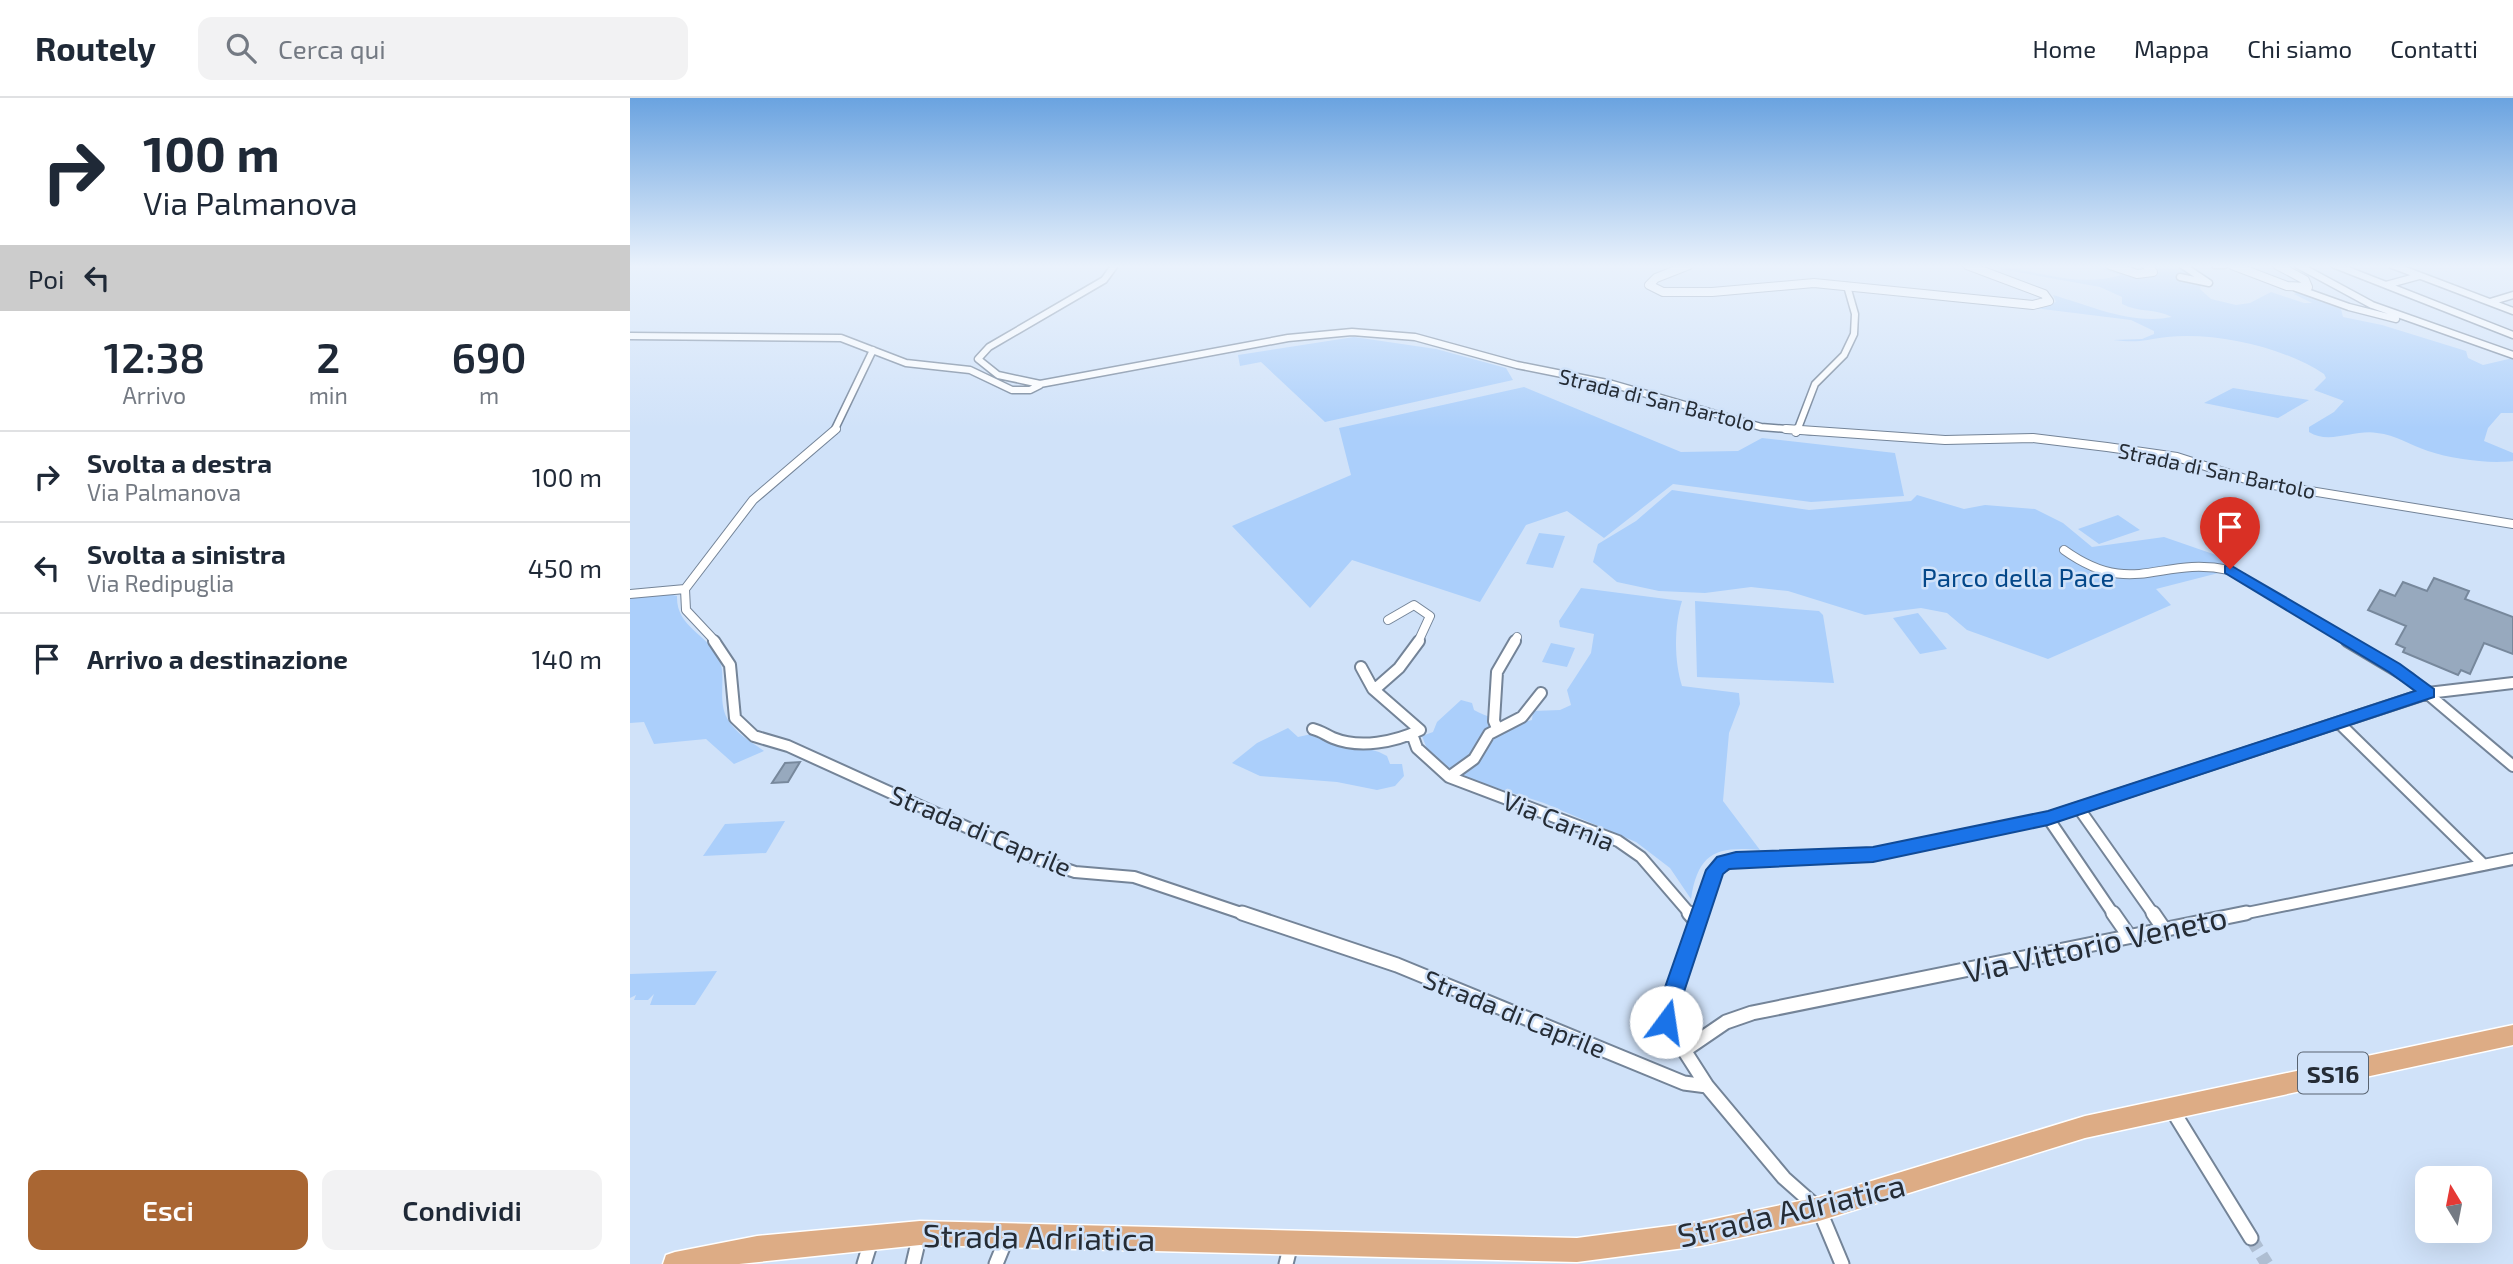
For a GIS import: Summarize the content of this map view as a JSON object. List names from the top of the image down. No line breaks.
{"streets":{"main road":["SS16","Strada Adriatica"],"street":["Strada di San Bartolo","Via Carnia","Strada di Caprile","Via Vittorio Veneto"]},"parks":["Parco della Pace"],"north":"top","page":{"header":"Routely","search":"Cerca qui","nav":["Home","Mappa","Chi siamo","Contatti"],"turn":["100 m","Via Palmanova"],"then":"Poi","eta":["12:38","Arrivo","2","min","690","m"],"list":[{"name":"Svolta a destra","note":"Via Palmanova","value":"100 m"},{"name":"Svolta a sinistra","note":"Via Redipuglia","value":"450 m"},{"name":"Arrivo a destinazione","value":"140 m"}],"buttons":["Esci","Condividi"]}}
